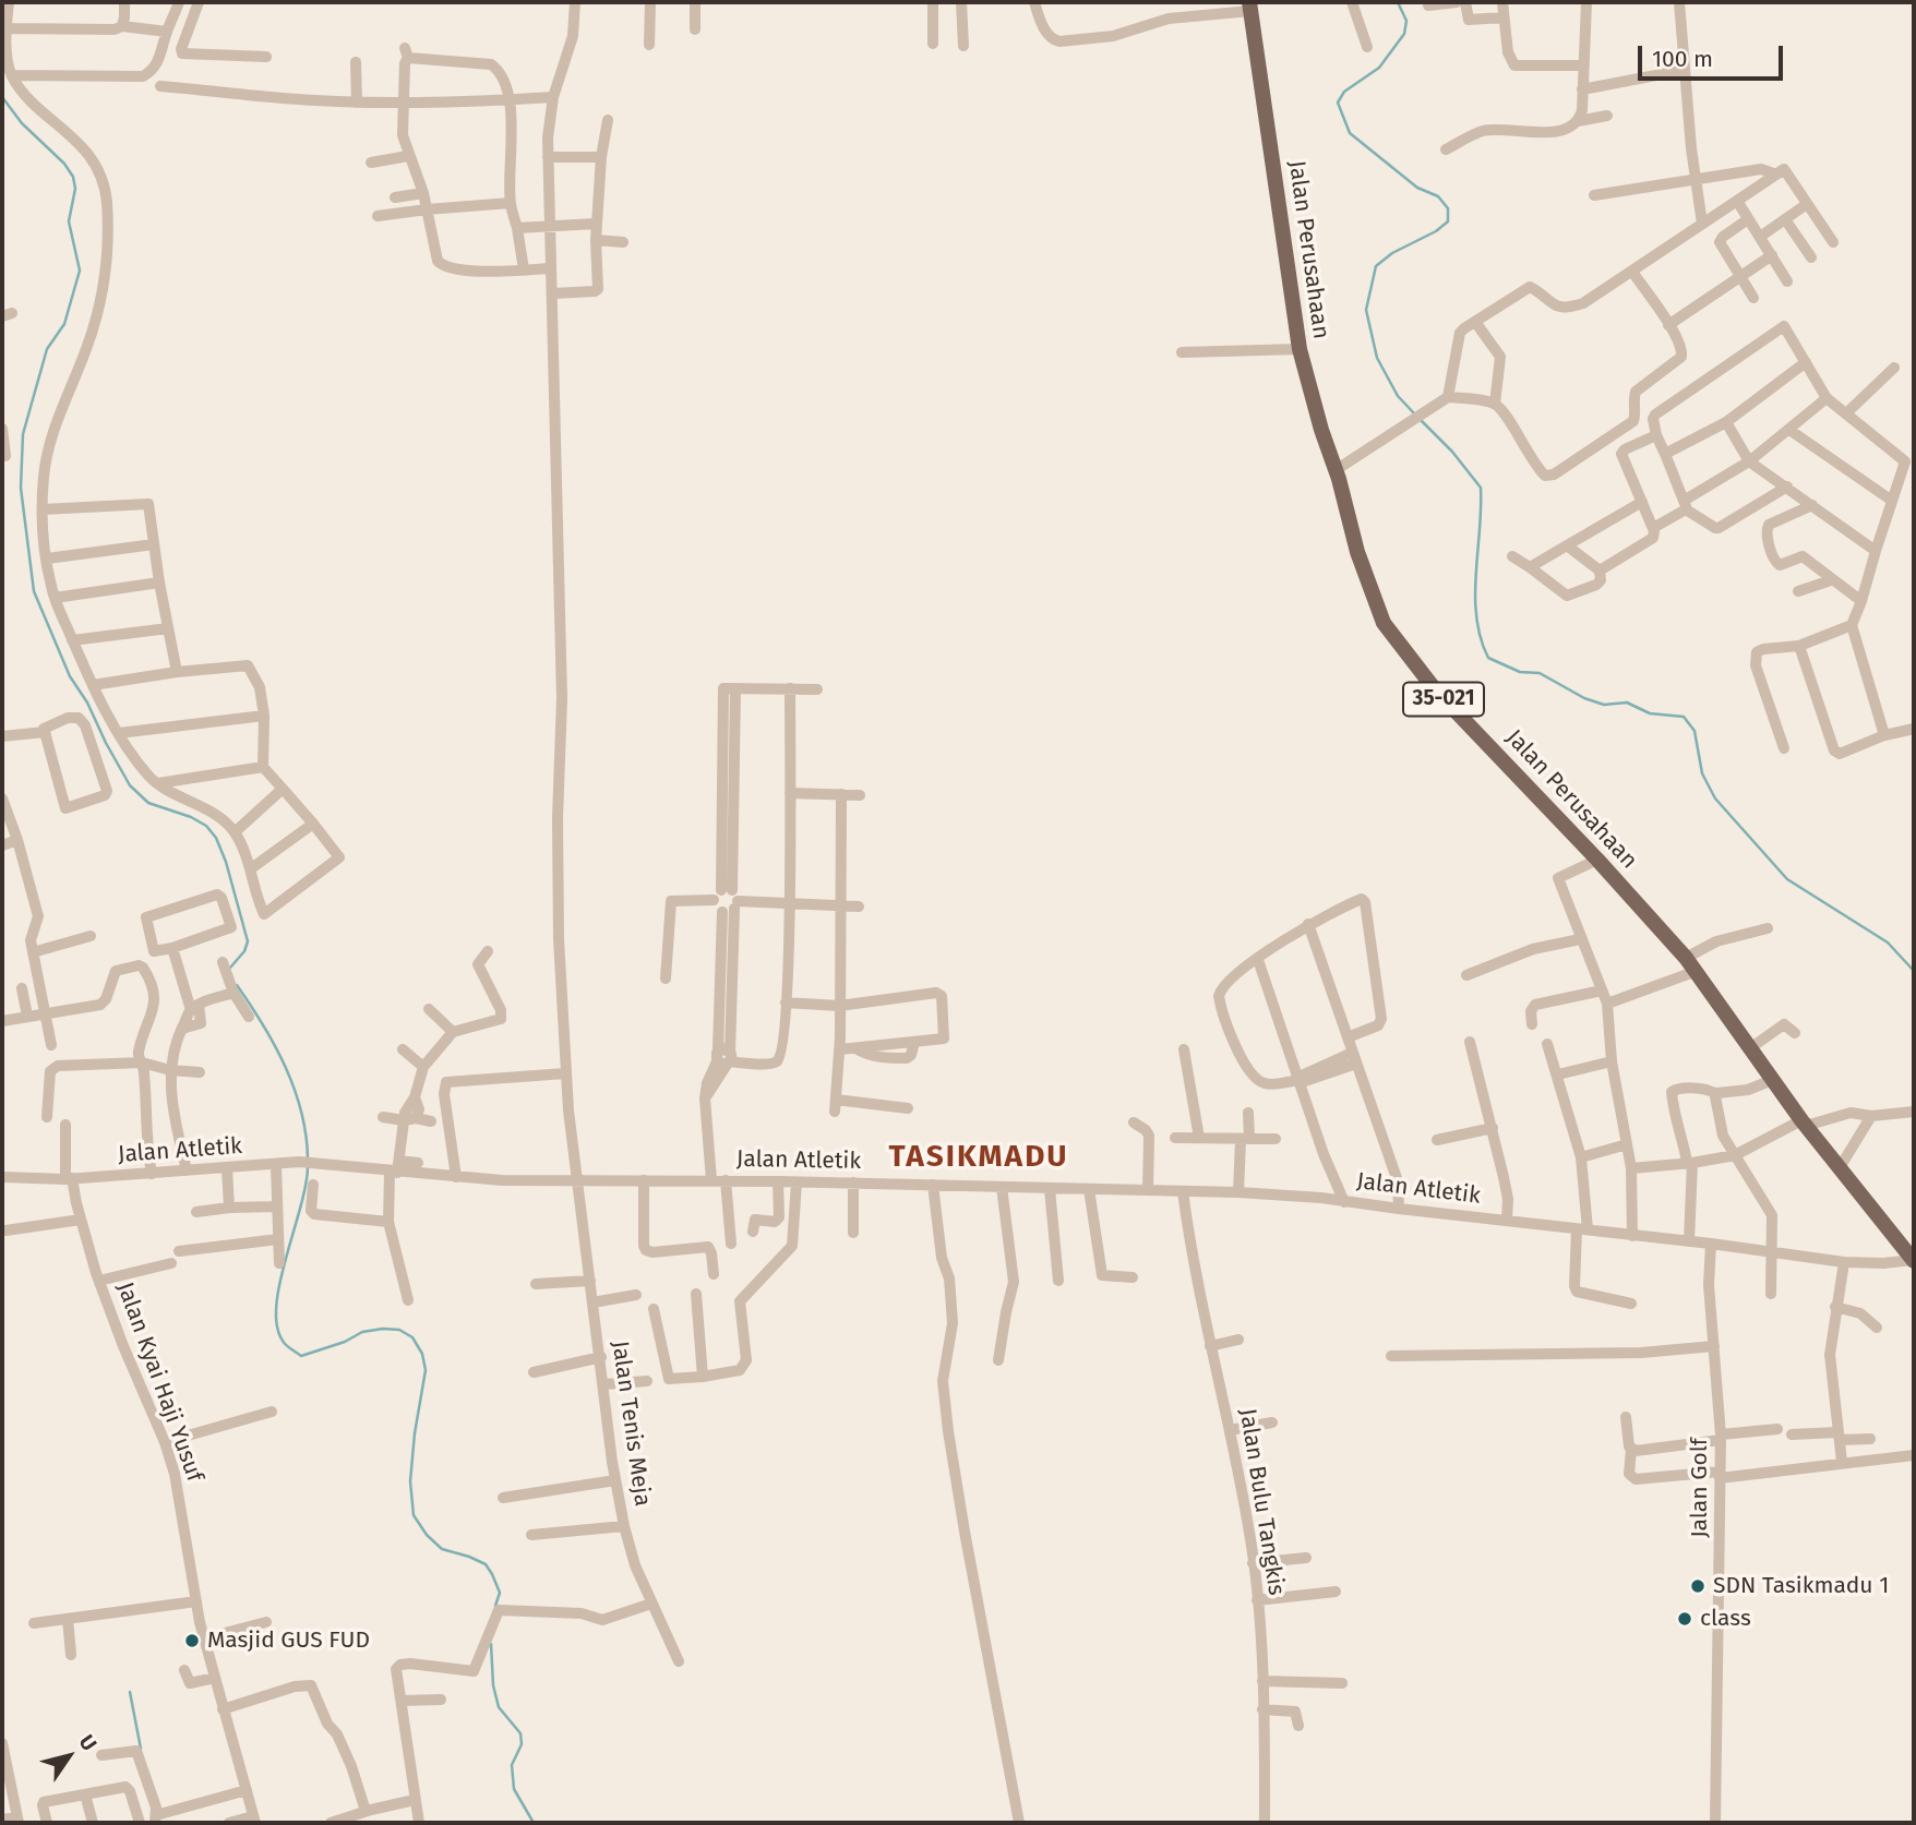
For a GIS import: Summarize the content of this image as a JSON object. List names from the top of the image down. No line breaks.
{"streets":{"main road":["Jalan Perusahaan","35-021"],"street":["Jalan Atletik","Jalan Kyai Haji Yusuf","Jalan Tenis Meja","Jalan Golf","Jalan Bulu Tangkis"]},"crossings":[["Jalan Perusahaan","Jalan Atletik"],["Jalan Atletik","Jalan Kyai Haji Yusuf"],["Jalan Atletik","Jalan Tenis Meja"],["Jalan Atletik","Jalan Golf"],["Jalan Atletik","Jalan Bulu Tangkis"]],"districts":["TASIKMADU"],"places":["SDN Tasikmadu 1","class","Masjid GUS FUD"],"scale_bar":"100 m","north":"top right"}
